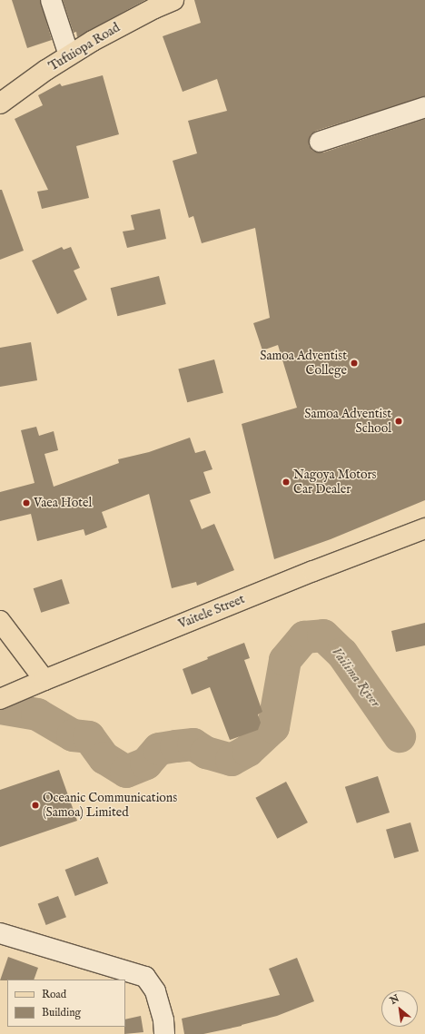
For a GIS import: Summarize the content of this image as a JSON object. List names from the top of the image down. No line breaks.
{"streets":{"main road":["Tufuiopa Road","Vaitele Street"]},"water":["Vailima River"],"places":["Samoa Adventist College","Samoa Adventist School","Nagoya Motors Car Dealer","Vaea Hotel","Oceanic Communications (Samoa) Limited"],"legend":["Road","Building"],"north":"top left"}
